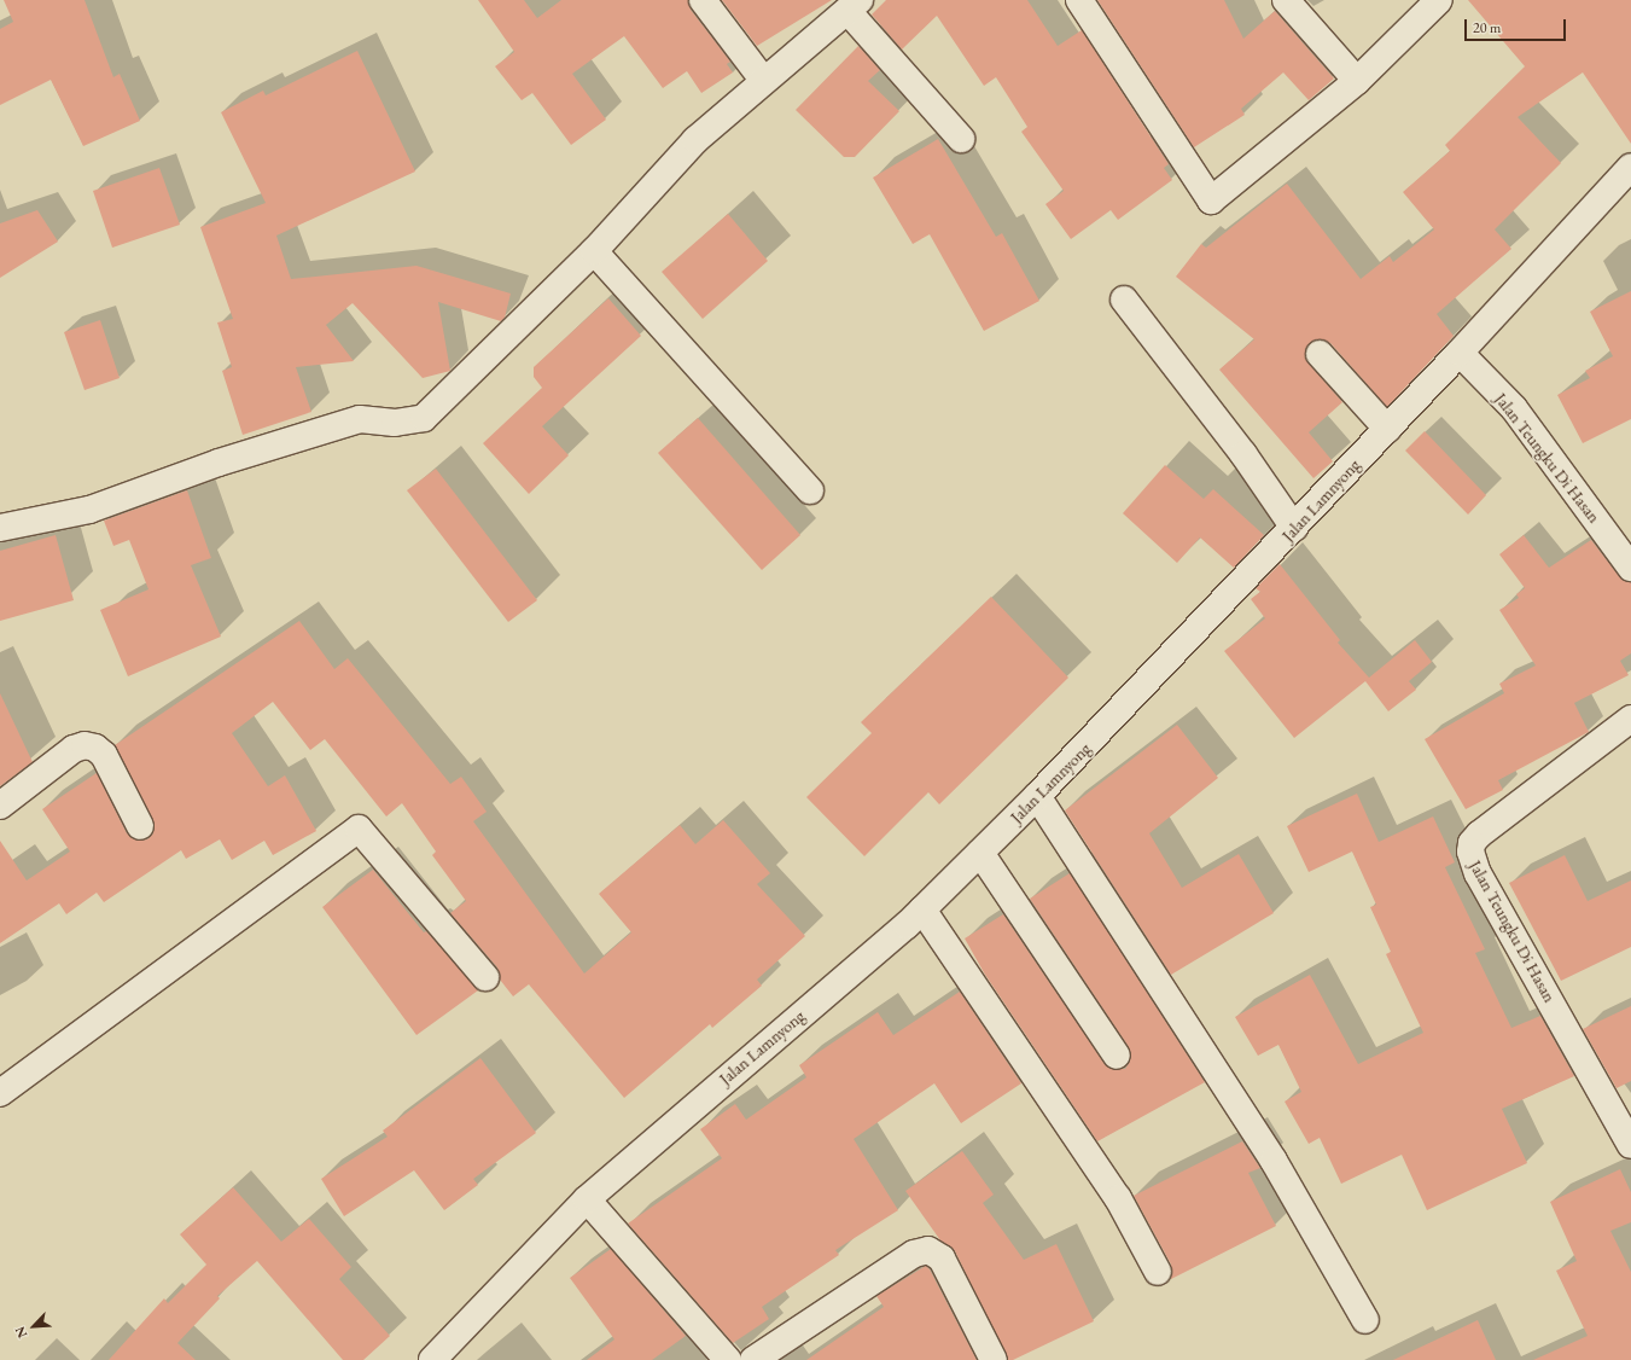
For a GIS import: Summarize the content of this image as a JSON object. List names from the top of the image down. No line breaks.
{"streets":{"street":["Jalan Teungku Di Hasan","Jalan Lamnyong"]},"crossings":[["Jalan Teungku Di Hasan","Jalan Lamnyong"]],"scale_bar":"20 m","north":"bottom left"}
